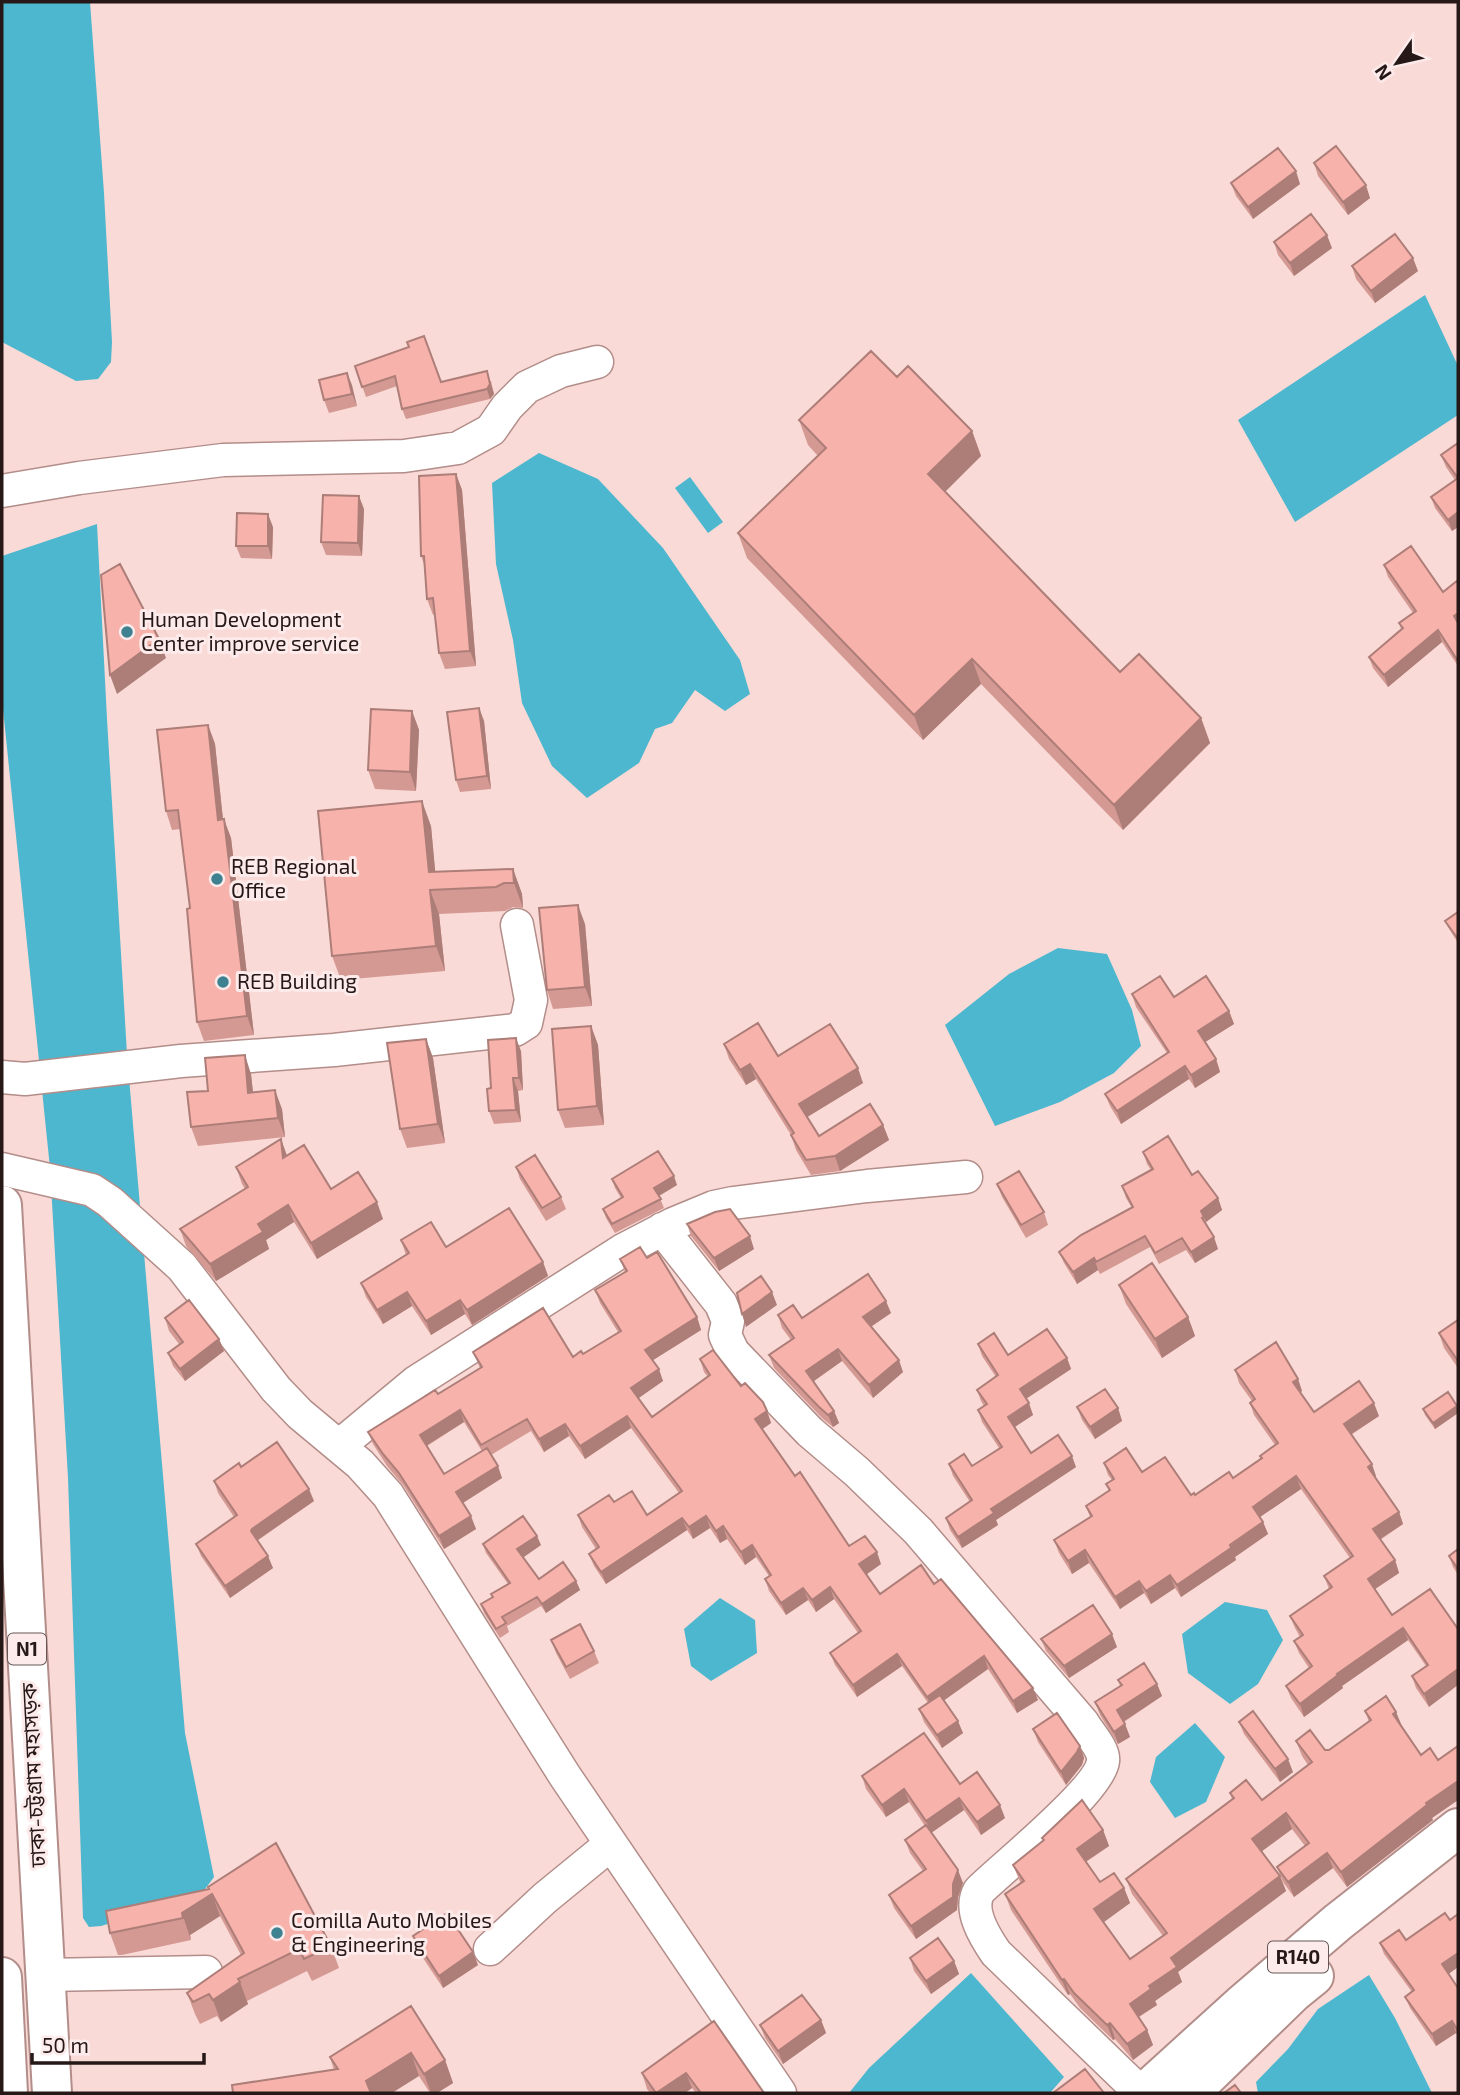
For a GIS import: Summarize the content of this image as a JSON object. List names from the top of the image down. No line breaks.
{"streets":{"main road":["N1","ঢাকা-চট্টগ্রাম মহাসড়ক","R140"]},"places":["Human Development Center improve service","REB Regional Office","REB Building","Comilla Auto Mobiles & Engineering"],"scale_bar":"50 m","north":"bottom left"}
